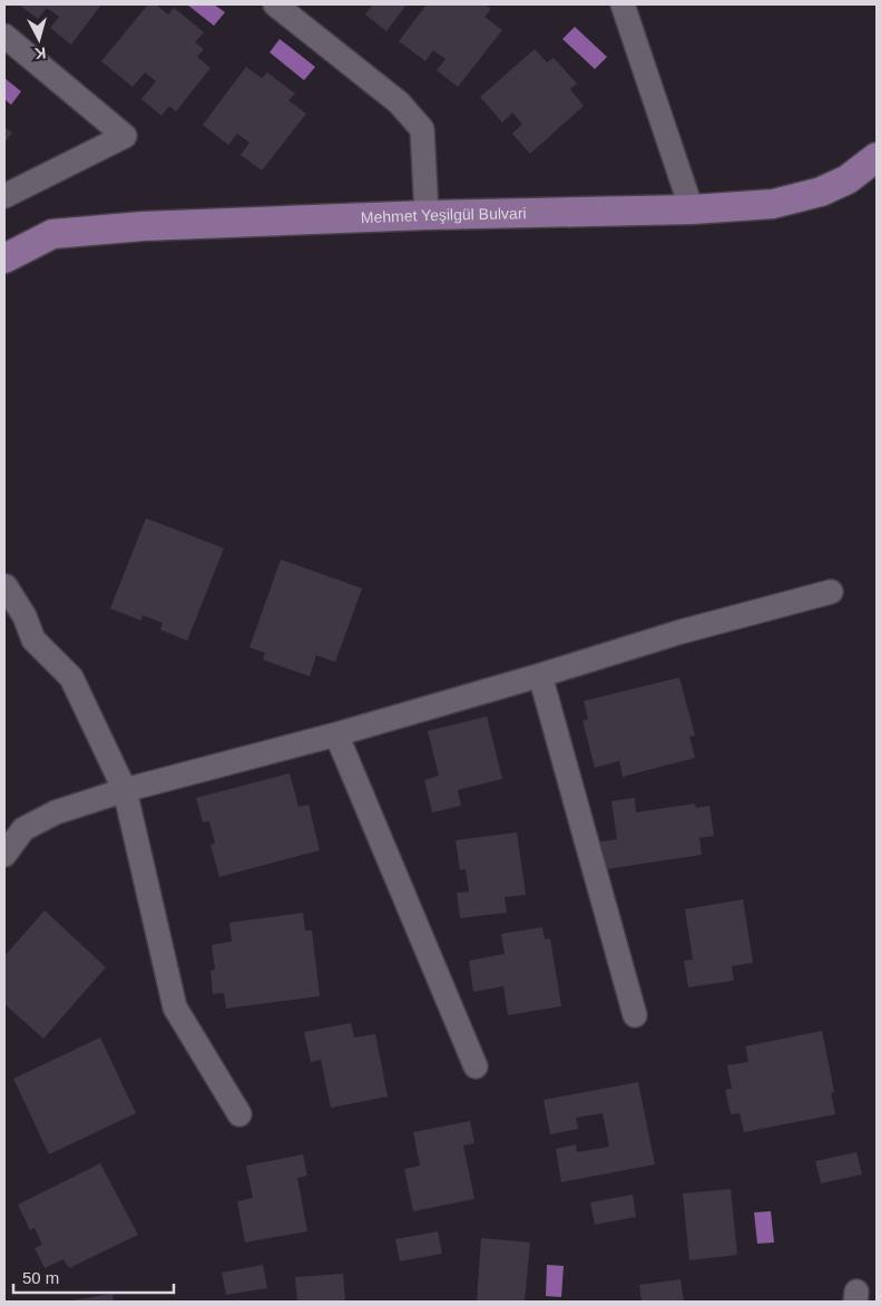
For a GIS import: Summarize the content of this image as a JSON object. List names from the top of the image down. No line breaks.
{"streets":{"main road":["Mehmet Yeşilgül Bulvari"]},"scale_bar":"50 m","north":"bottom"}
